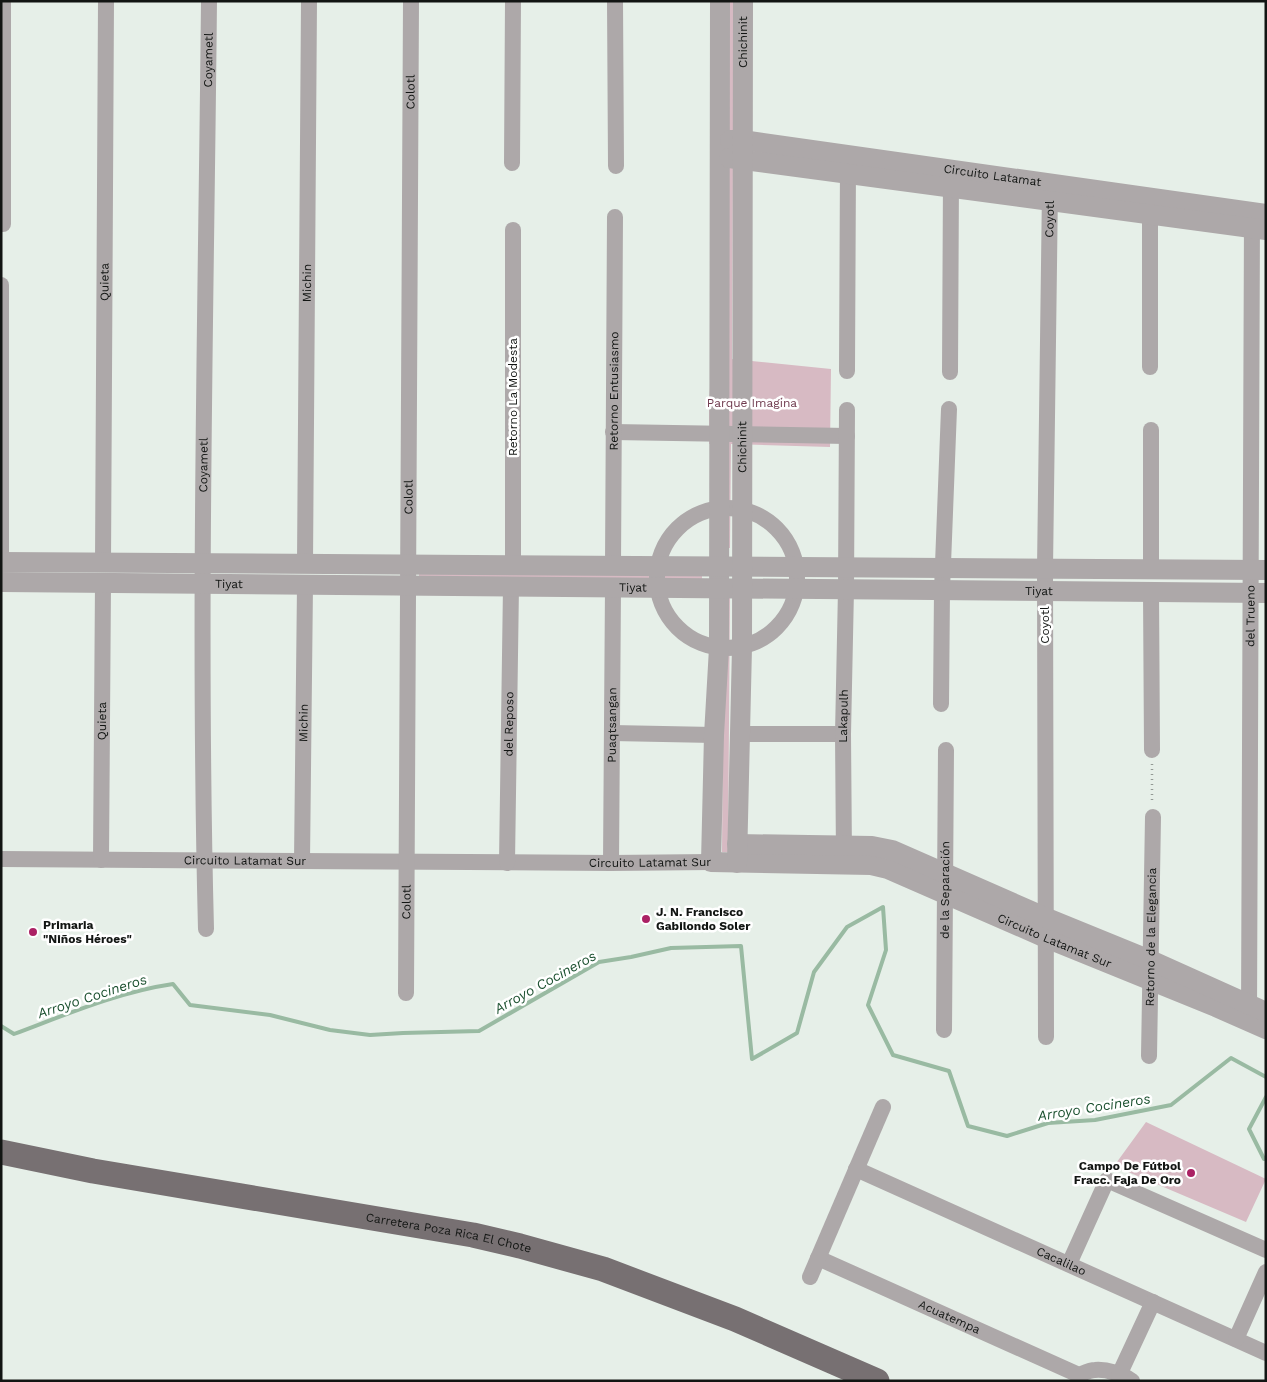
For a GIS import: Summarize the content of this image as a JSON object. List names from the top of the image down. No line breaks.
{"streets":{"main road":["Carretera Poza Rica El Chote"],"street":["Chichinit","Coyametl","Colotl","Circuito Latamat","Coyotl","Quieta","Michin","Retorno Entusiasmo","Retorno La Modesta","Tiyat","del Trueno","Lakapulh","del Reposo","Puaqtsangan","Circuito Latamat Sur","de la Separación","Retorno de la Elegancia","Cacalilao","Acuatempa"]},"crossings":[["Chichinit","Circuito Latamat"],["Chichinit","Tiyat"],["Chichinit","Circuito Latamat Sur"],["Coyametl","Tiyat"],["Coyametl","Circuito Latamat Sur"],["Colotl","Tiyat"],["Colotl","Circuito Latamat Sur"],["Circuito Latamat","Coyotl"],["Circuito Latamat","del Trueno"],["Coyotl","Tiyat"],["Coyotl","Circuito Latamat Sur"],["Quieta","Tiyat"],["Quieta","Circuito Latamat Sur"],["Michin","Tiyat"],["Michin","Circuito Latamat Sur"],["Retorno Entusiasmo","Tiyat"],["Retorno La Modesta","Tiyat"],["Tiyat","del Trueno"],["Tiyat","Lakapulh"],["Tiyat","del Reposo"],["Tiyat","Puaqtsangan"],["del Trueno","Circuito Latamat Sur"],["Lakapulh","Circuito Latamat Sur"],["del Reposo","Circuito Latamat Sur"],["Puaqtsangan","Circuito Latamat Sur"],["Circuito Latamat Sur","de la Separación"],["Circuito Latamat Sur","Retorno de la Elegancia"]],"water":["Arroyo Cocineros"],"parks":["Parque Imagina"],"places":["J. N. Francisco Gabilondo Soler","Primaria \"Niños Héroes\"","Campo De Fútbol Fracc. Faja De Oro"]}
